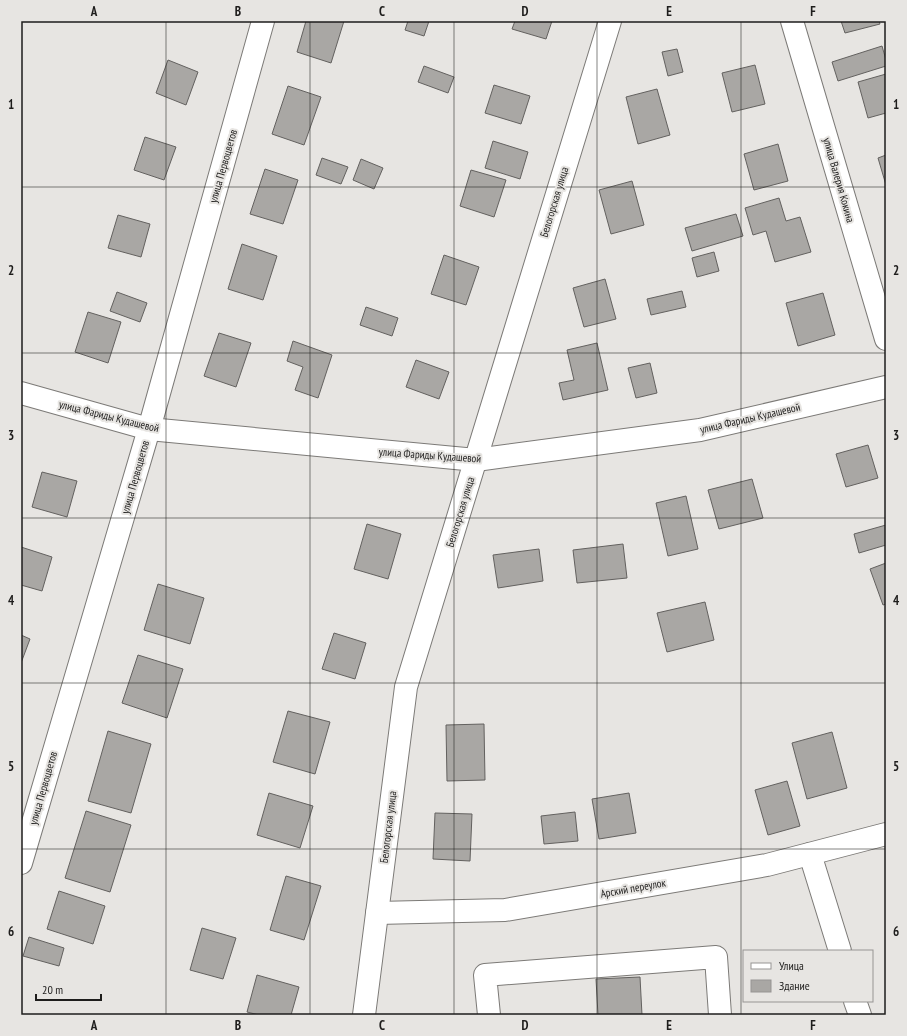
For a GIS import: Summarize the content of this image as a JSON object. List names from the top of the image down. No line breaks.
{"streets":{"street":["улица Первоцветов","улица Валерия Кокина","Белогорская улица","улица Фариды Кудашевой","Арский переулок"]},"crossings":[["улица Первоцветов","улица Фариды Кудашевой"],["Белогорская улица","улица Фариды Кудашевой"],["Белогорская улица","Арский переулок"]],"legend":["Улица","Здание"],"scale_bar":"20 m","grid":{"columns":["A","B","C","D","E","F"],"rows":["1","2","3","4","5","6"]}}
